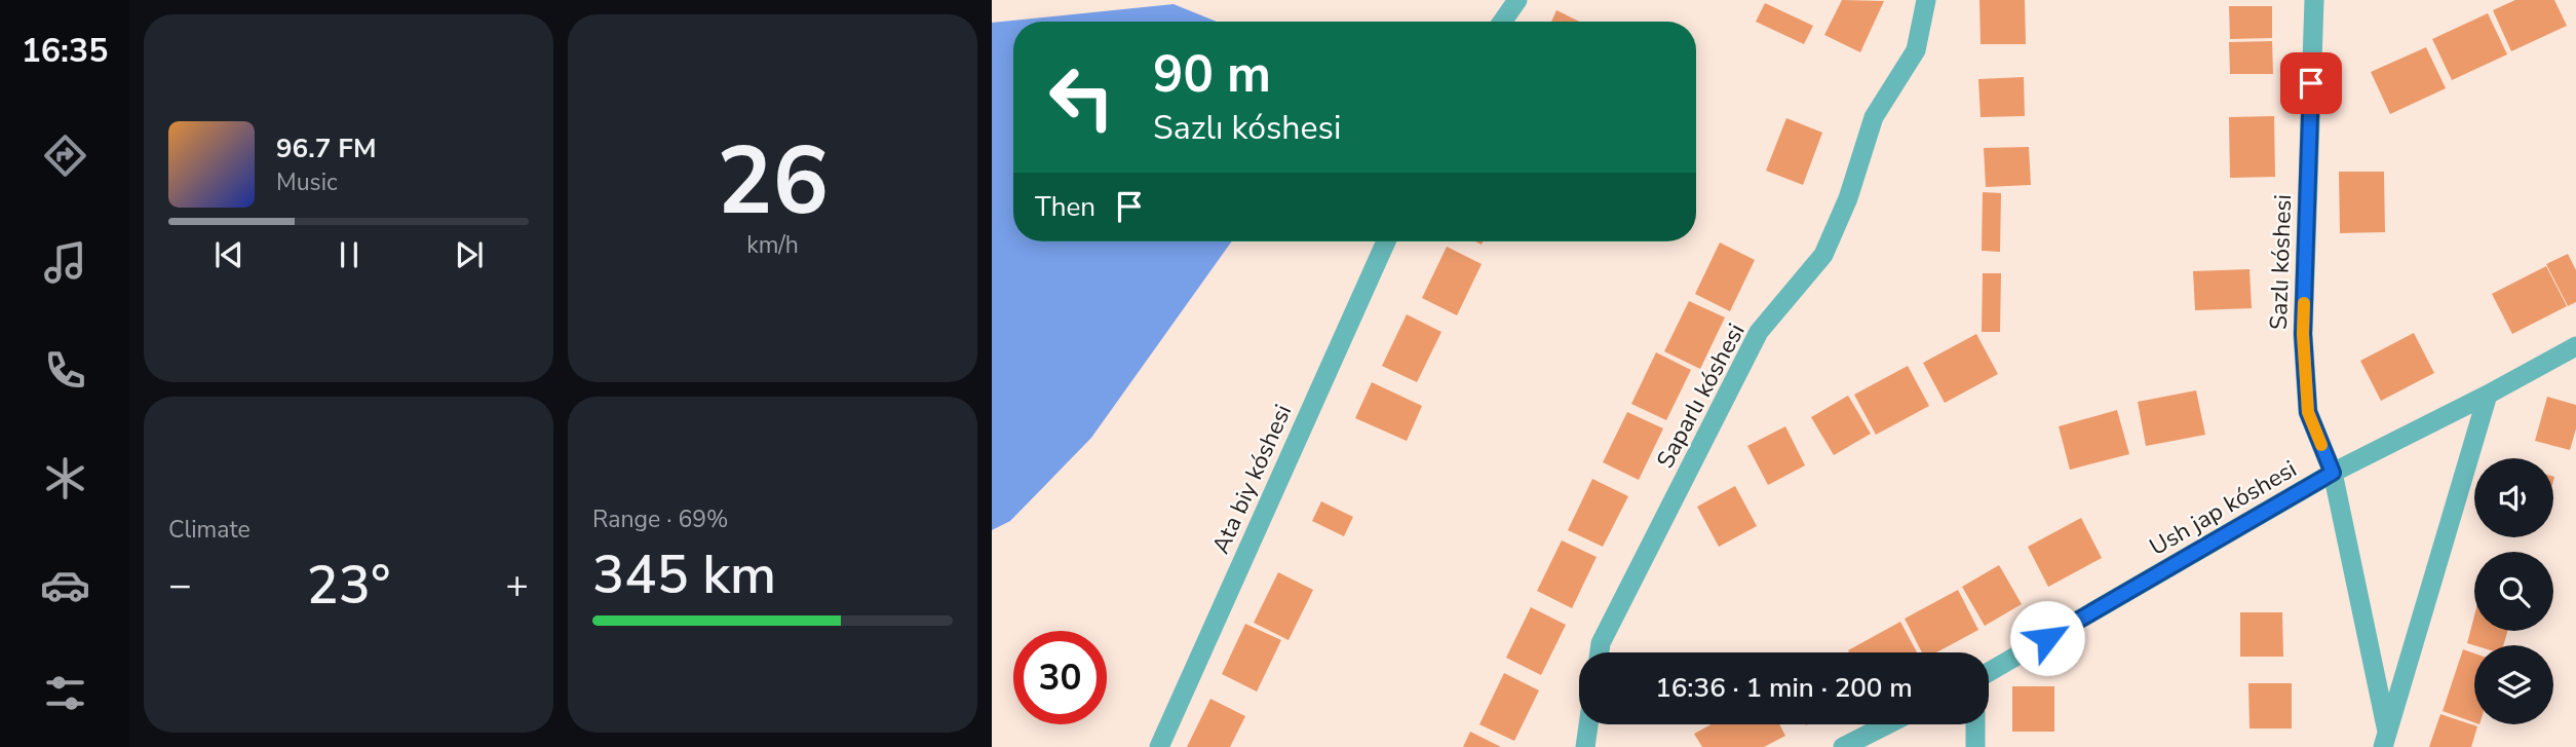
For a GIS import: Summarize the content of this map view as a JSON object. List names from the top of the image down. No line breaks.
{"streets":{"street":["Sazlı kóshesi","Saparlı kóshesi","Ata biy kóshesi","Ush jap kóshesi"]},"crossings":[["Sazlı kóshesi","Ush jap kóshesi"]],"page":{"tabs":"16:35","tile":[["26","km/h"],"Climate",["Range · 69%","345 km"]],"turn":["90 m","Sazlı kóshesi"],"song":["96.7 FM","Music"],"then":"Then","heat":["−","23°","+"],"limit":"30","trip":"16:36 · 1 min · 200 m"}}
